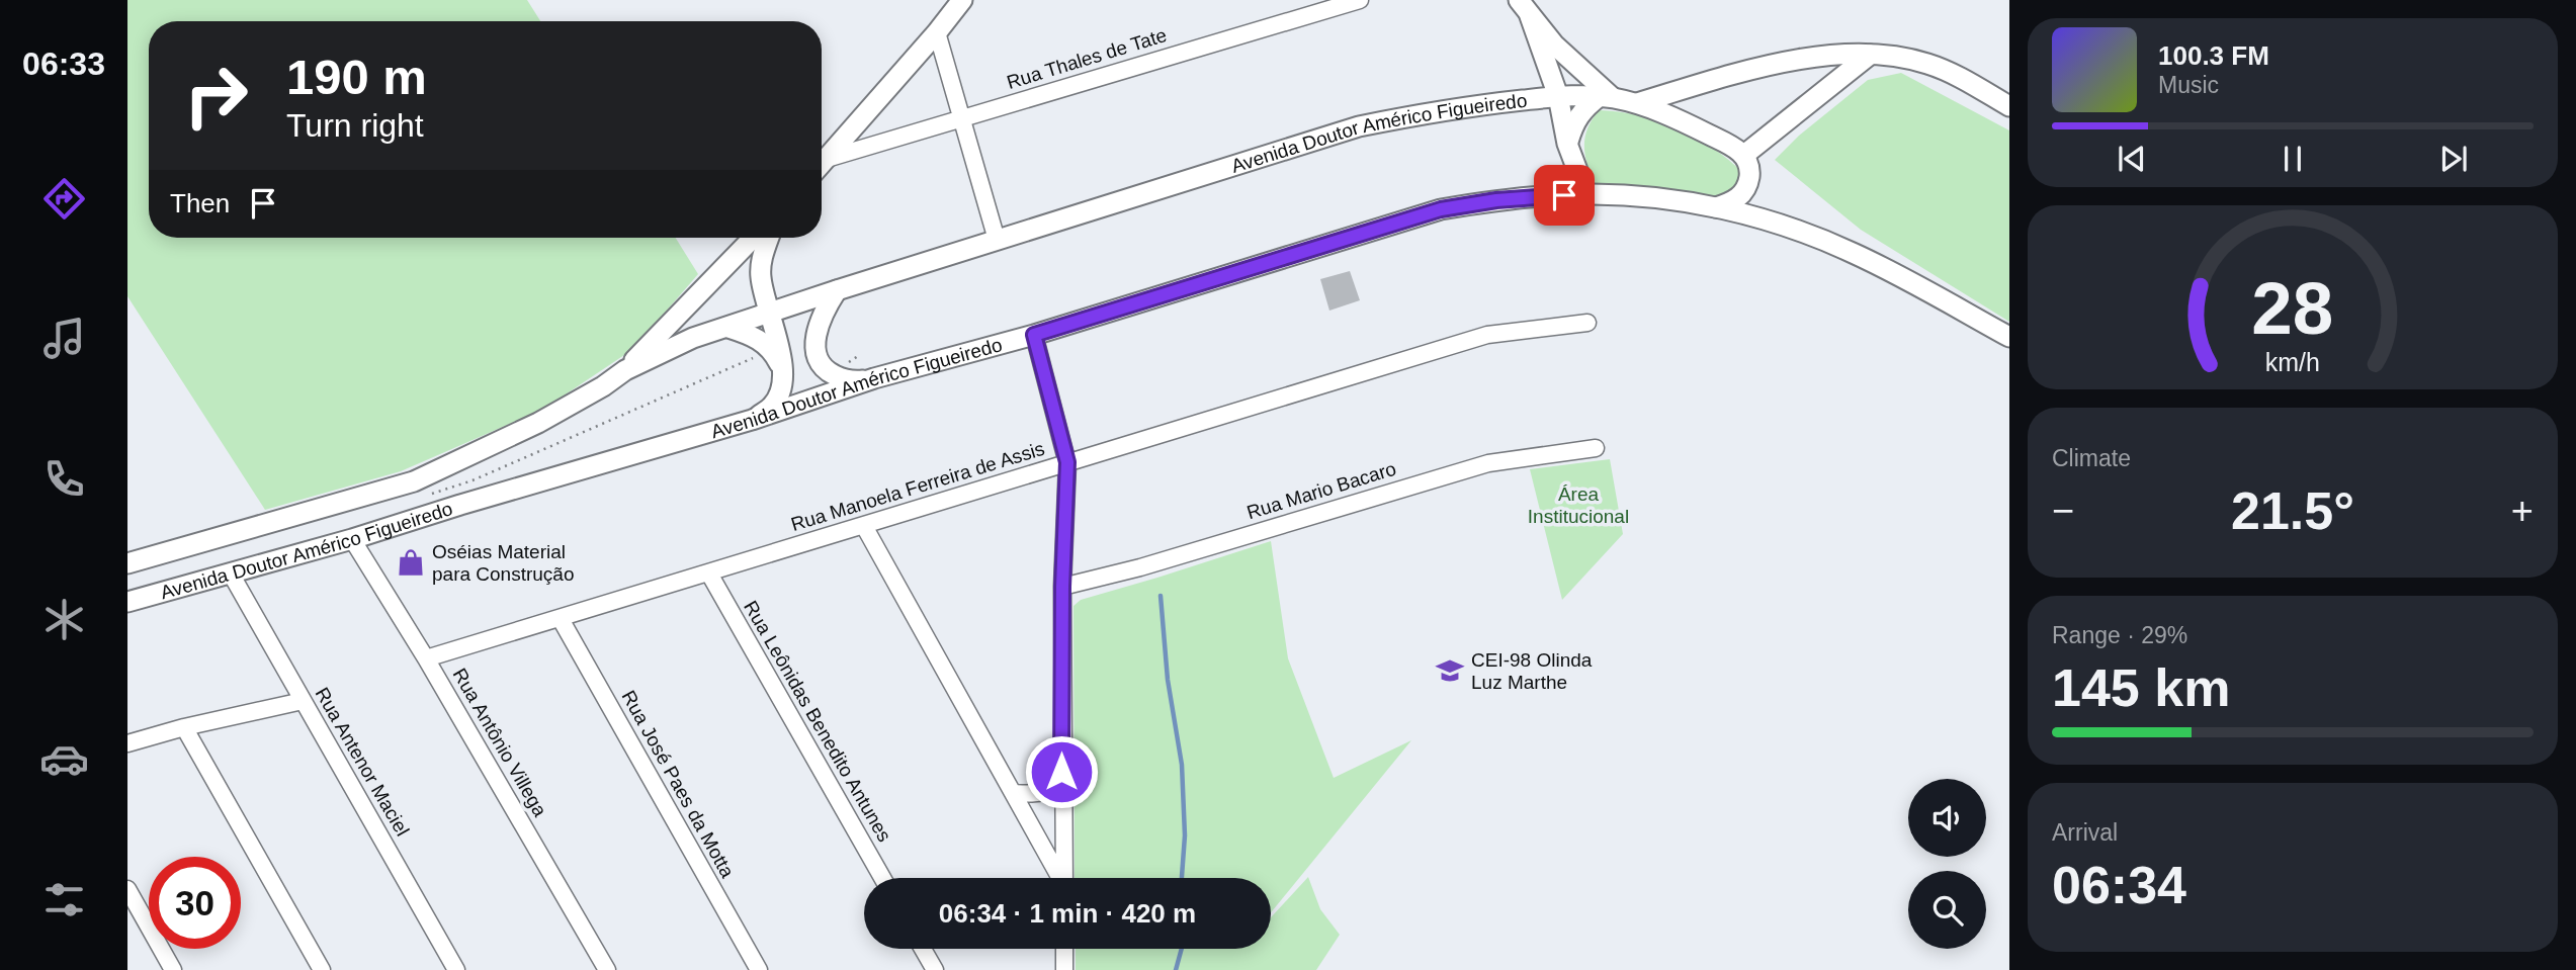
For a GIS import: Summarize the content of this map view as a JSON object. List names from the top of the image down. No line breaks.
{"streets":{"main road":["Avenida Doutor Américo Figueiredo"],"street":["Rua Thales de Tate","Rua Manoela Ferreira de Assis","Rua Mario Bacaro","Rua Leônidas Benedito Antunes","Rua Antônio Villega","Rua Antenor Maciel","Rua José Paes da Motta"]},"crossings":[["Avenida Doutor Américo Figueiredo","Rua Antônio Villega"],["Avenida Doutor Américo Figueiredo","Rua Antenor Maciel"],["Rua Manoela Ferreira de Assis","Rua Leônidas Benedito Antunes"],["Rua Manoela Ferreira de Assis","Rua Antônio Villega"],["Rua Manoela Ferreira de Assis","Rua José Paes da Motta"]],"parks":["Área Institucional"],"places":{"shop":["Oséias Material para Construção"],"school or university":["CEI-98 Olinda Luz Marthe"]},"page":{"tabs":"06:33","turn":["190 m","Turn right"],"song":["100.3 FM","Music"],"then":"Then","tile":["Climate",["Range · 29%","145 km"],["Arrival","06:34"]],"heat":["−","21.5°","+"],"limit":"30","trip":"06:34 · 1 min · 420 m","gauge":["28","km/h"]}}
